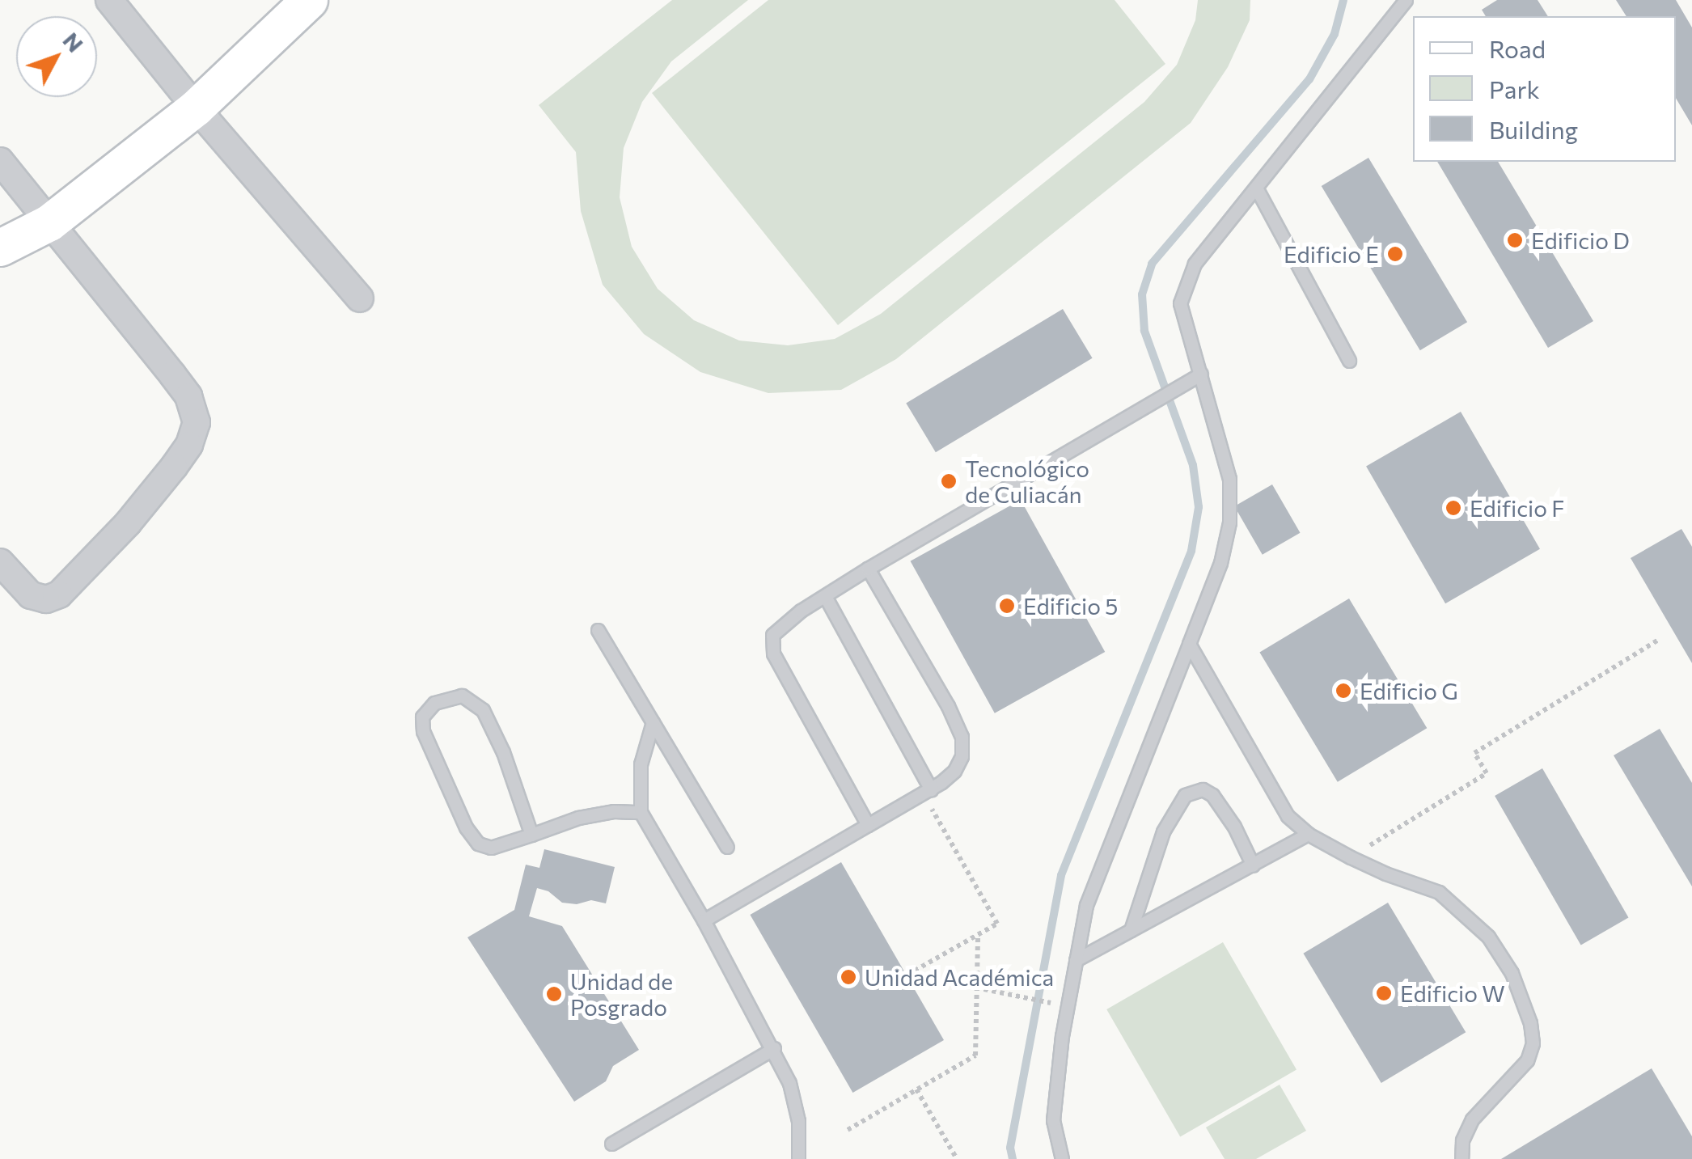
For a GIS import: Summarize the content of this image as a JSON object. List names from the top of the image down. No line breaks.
{"places":["Edificio D","Edificio E","Tecnológico de Culiacán","Edificio F","Edificio 5","Edificio G","Unidad Académica","Edificio W","Unidad de Posgrado"],"legend":["Road","Park","Building"],"north":"top right"}
